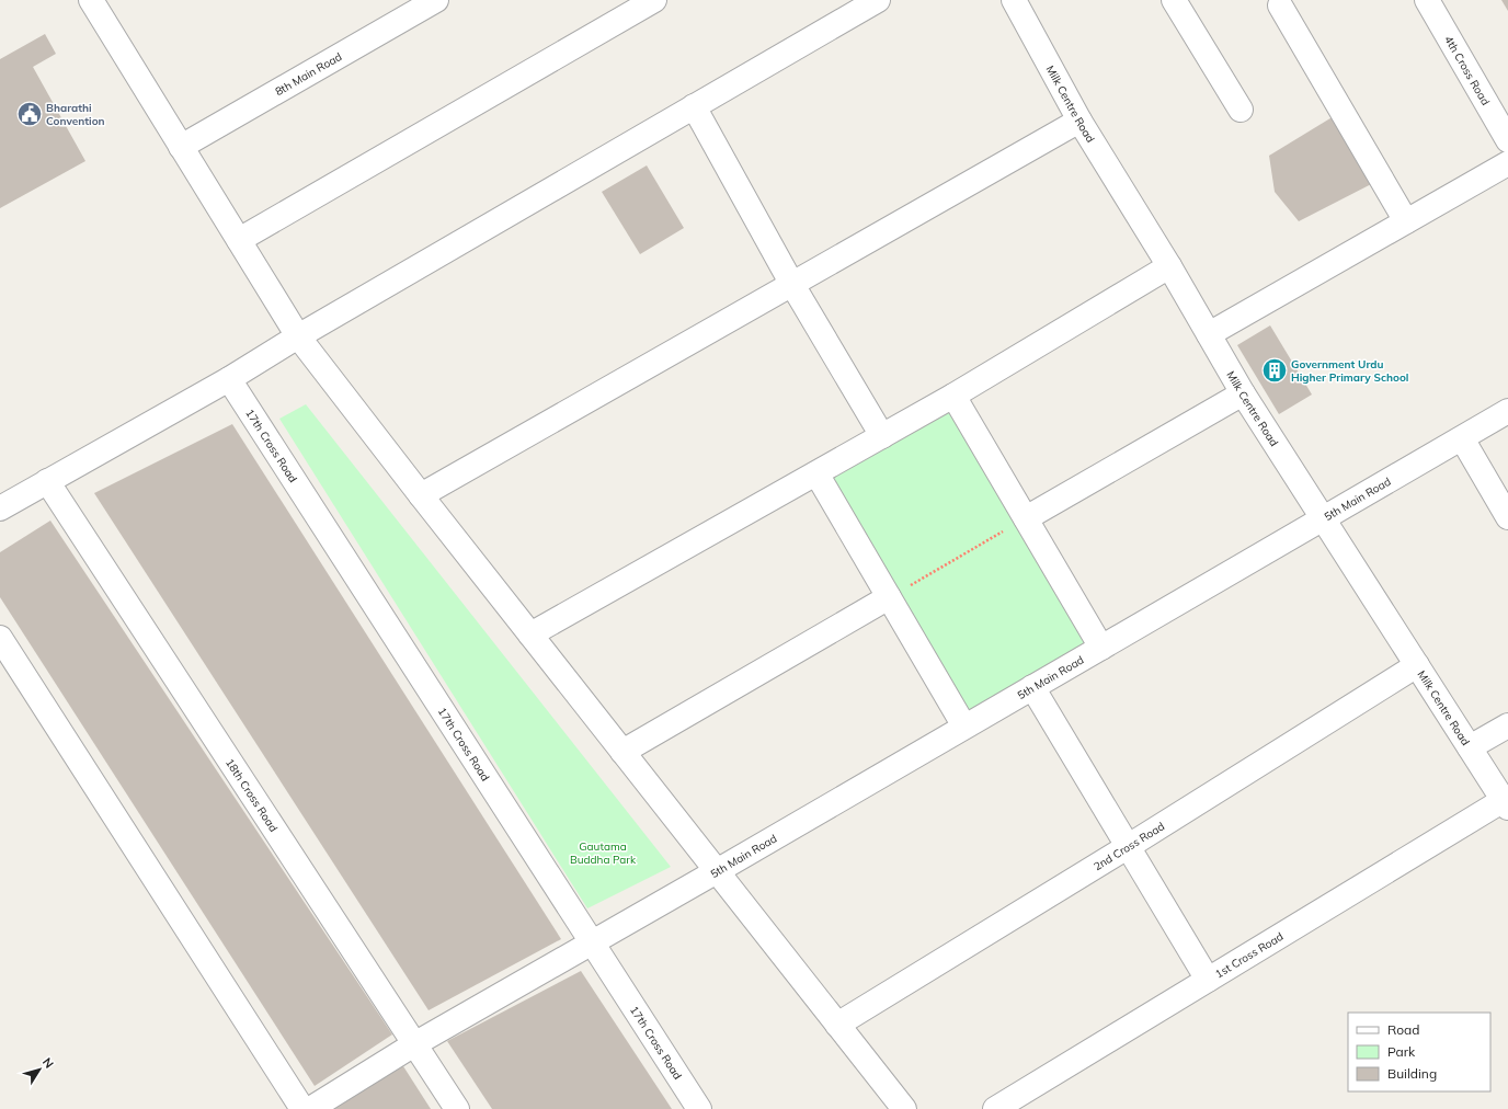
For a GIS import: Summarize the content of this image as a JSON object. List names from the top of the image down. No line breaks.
{"streets":{"street":["4th Cross Road","8th Main Road","Milk Centre Road","17th Cross Road","5th Main Road","18th Cross Road","2nd Cross Road","1st Cross Road"]},"crossings":[["Milk Centre Road","5th Main Road"],["Milk Centre Road","2nd Cross Road"],["Milk Centre Road","1st Cross Road"],["17th Cross Road","5th Main Road"],["5th Main Road","18th Cross Road"]],"parks":["Gautama Buddha Park"],"places":{"public building":["Bharathi Convention"],"building":["Government Urdu Higher Primary School"]},"legend":["Road","Park","Building"],"north":"top right"}
